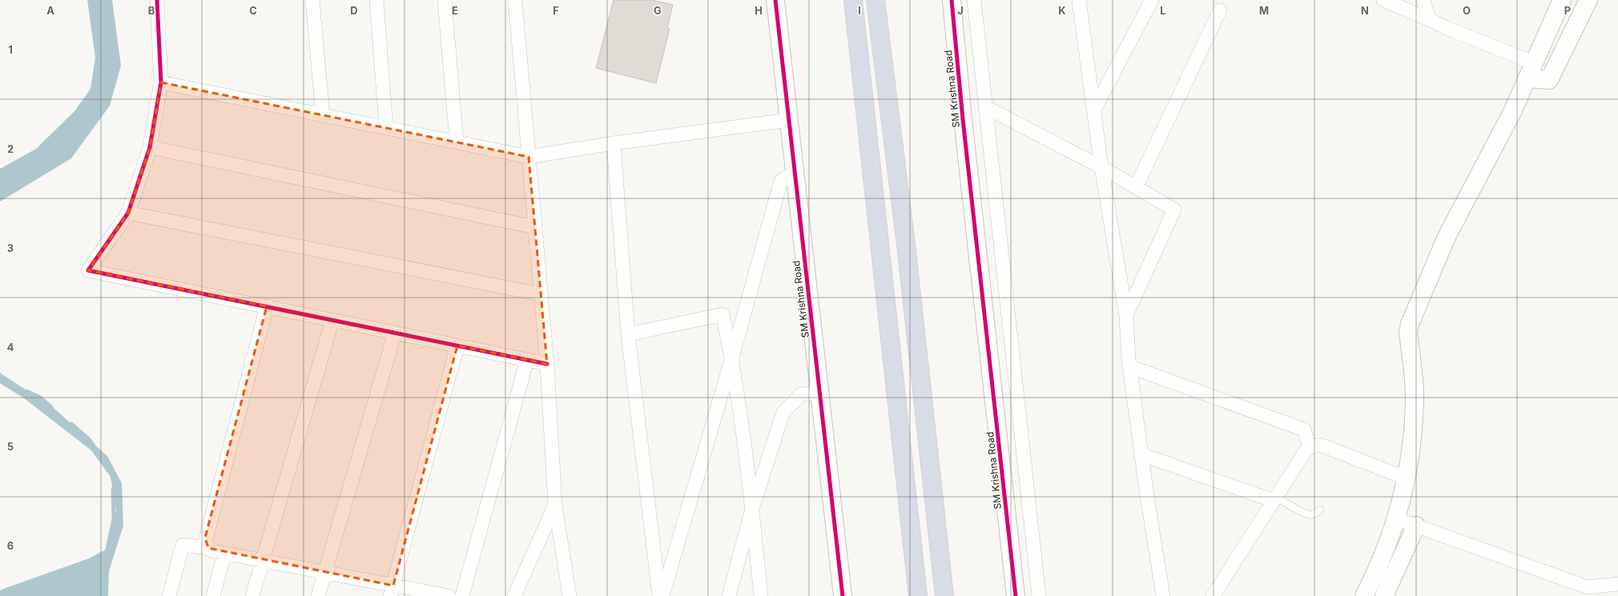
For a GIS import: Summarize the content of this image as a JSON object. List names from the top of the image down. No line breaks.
{"streets":{"street":["SM Krishna Road"]},"grid":{"columns":["A","B","C","D","E","F","G","H","I","J","K","L","M","N","O","P"],"rows":["1","2","3","4","5","6"]}}
